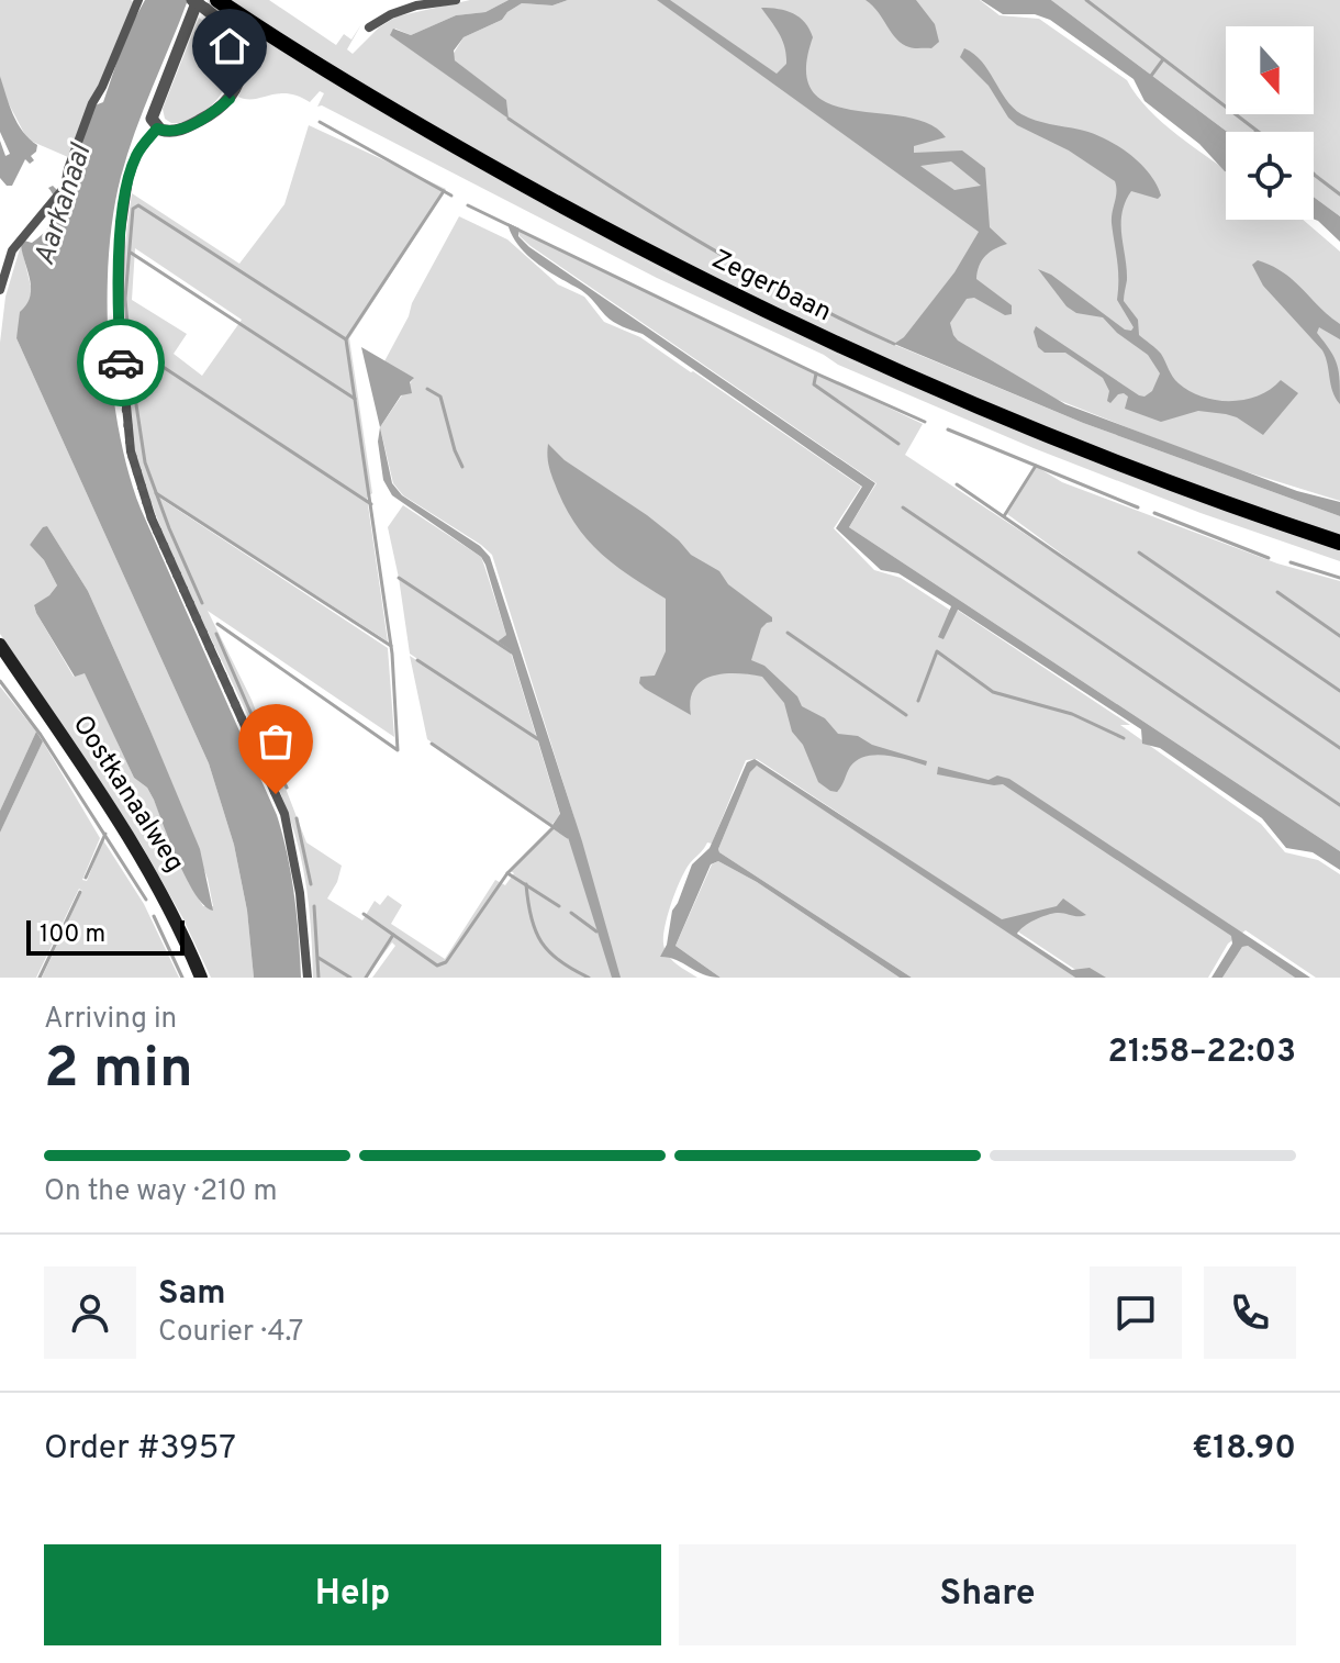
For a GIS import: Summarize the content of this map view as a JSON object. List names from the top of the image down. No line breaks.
{"streets":{"main road":["Zegerbaan","Oostkanaalweg"]},"water":["Aarkanaal"],"scale_bar":"100 m","north":"bottom","page":{"scale":"100 m","heading":["2 min","Arriving in","21:58–22:03"],"panel":["Sam","Courier · 4.7","Order #3957","€18.90"],"bar":"On the way · 210 m","buttons":["Help","Share"]}}
